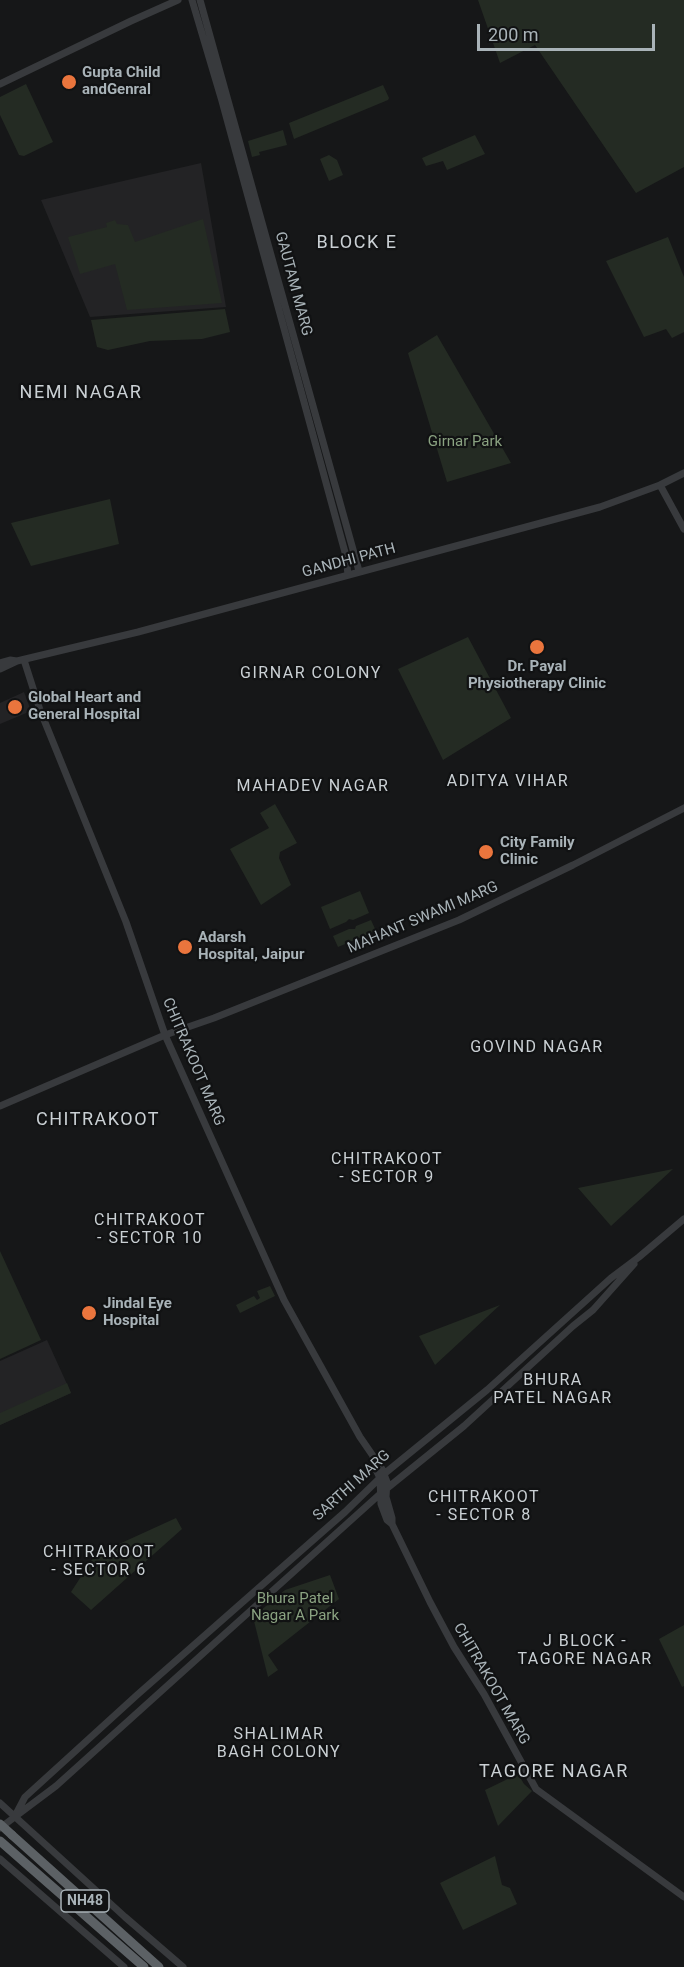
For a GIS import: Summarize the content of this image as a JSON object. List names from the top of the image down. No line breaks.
{"streets":{"highway":["NH48"],"street":["GAUTAM MARG","GANDHI PATH","MAHANT SWAMI MARG","CHITRAKOOT MARG","SARTHI MARG"]},"crossings":[["GAUTAM MARG","GANDHI PATH"],["GANDHI PATH","CHITRAKOOT MARG"],["MAHANT SWAMI MARG","CHITRAKOOT MARG"],["CHITRAKOOT MARG","SARTHI MARG"],["SARTHI MARG","NH48"]],"districts":["BLOCK E","NEMI NAGAR","GIRNAR COLONY","ADITYA VIHAR","MAHADEV NAGAR","GOVIND NAGAR","CHITRAKOOT","CHITRAKOOT - SECTOR 9","CHITRAKOOT - SECTOR 10","BHURA PATEL NAGAR","CHITRAKOOT - SECTOR 8","CHITRAKOOT - SECTOR 6","J BLOCK - TAGORE NAGAR","SHALIMAR BAGH COLONY","TAGORE NAGAR"],"parks":["Girnar Park","Bhura Patel Nagar A Park"],"places":["Gupta Child andGenral","Dr. Payal Physiotherapy Clinic","Global Heart and General Hospital","City Family Clinic","Adarsh Hospital, Jaipur","Jindal Eye Hospital"],"scale_bar":"200 m"}
